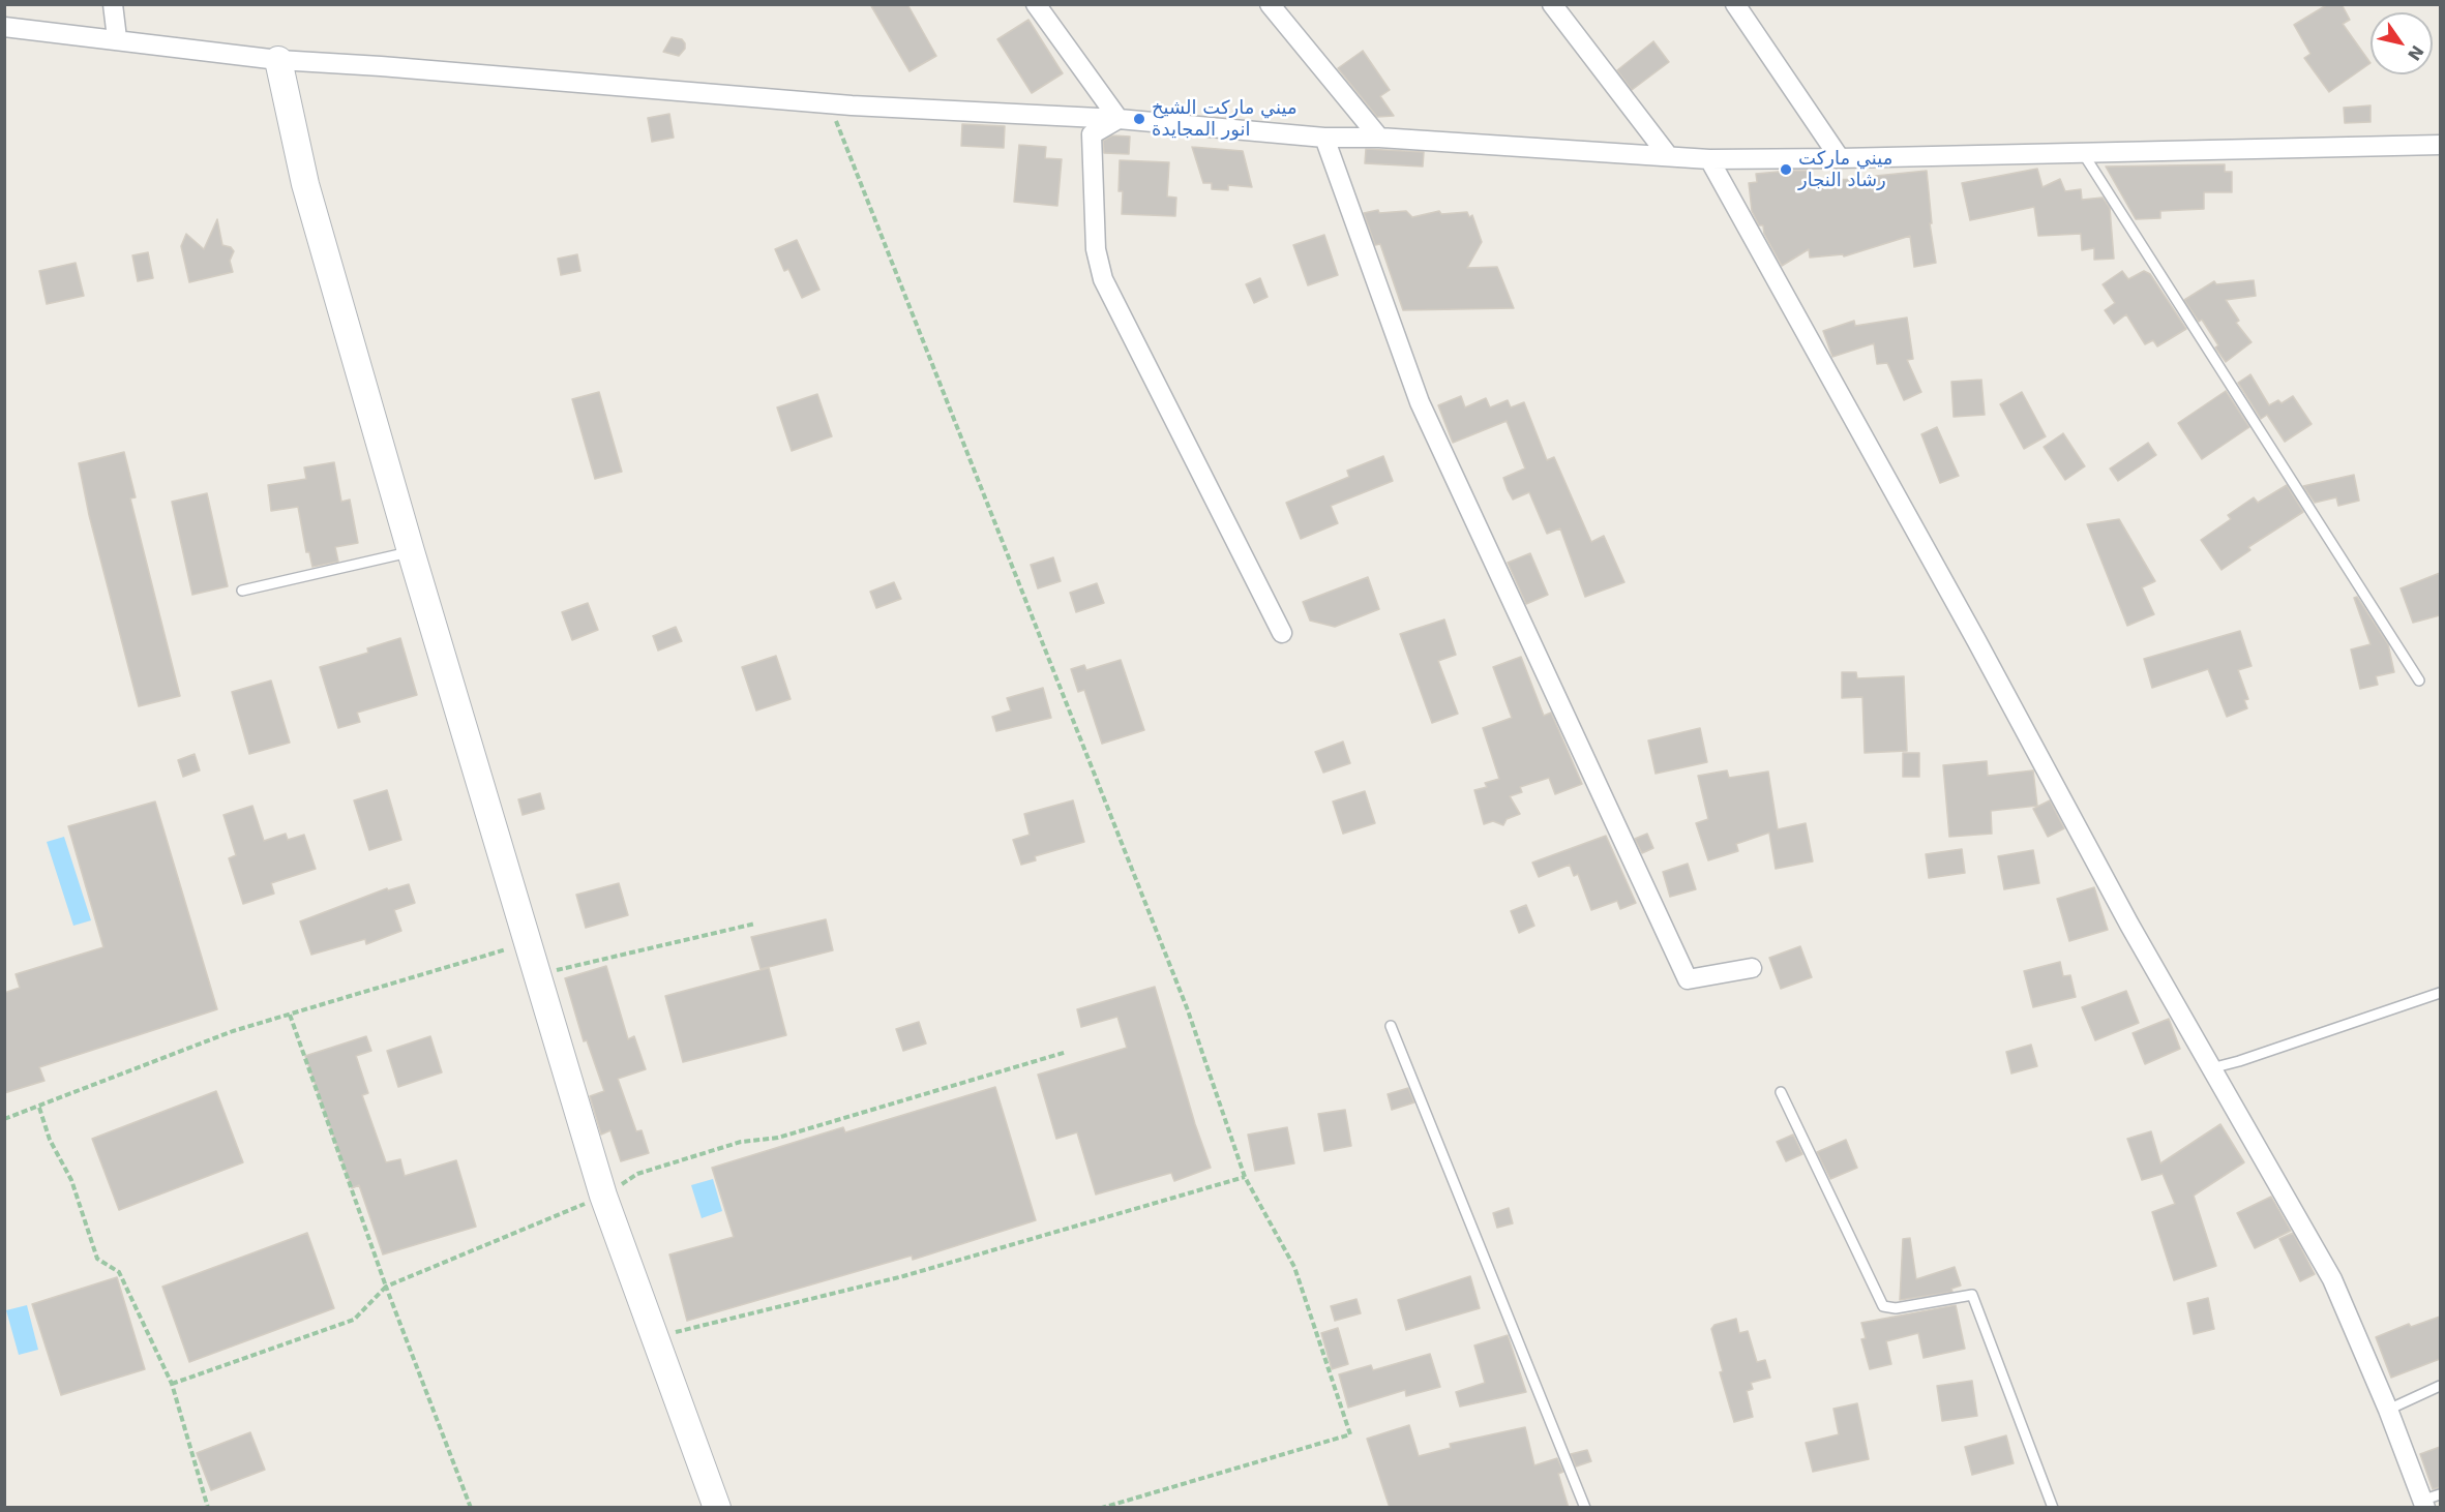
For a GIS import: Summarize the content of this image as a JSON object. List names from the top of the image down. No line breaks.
{"places":["ميني ماركت الشيخ انور المجايدة","ميني ماركت رشاد النجار"],"north":"bottom right"}
